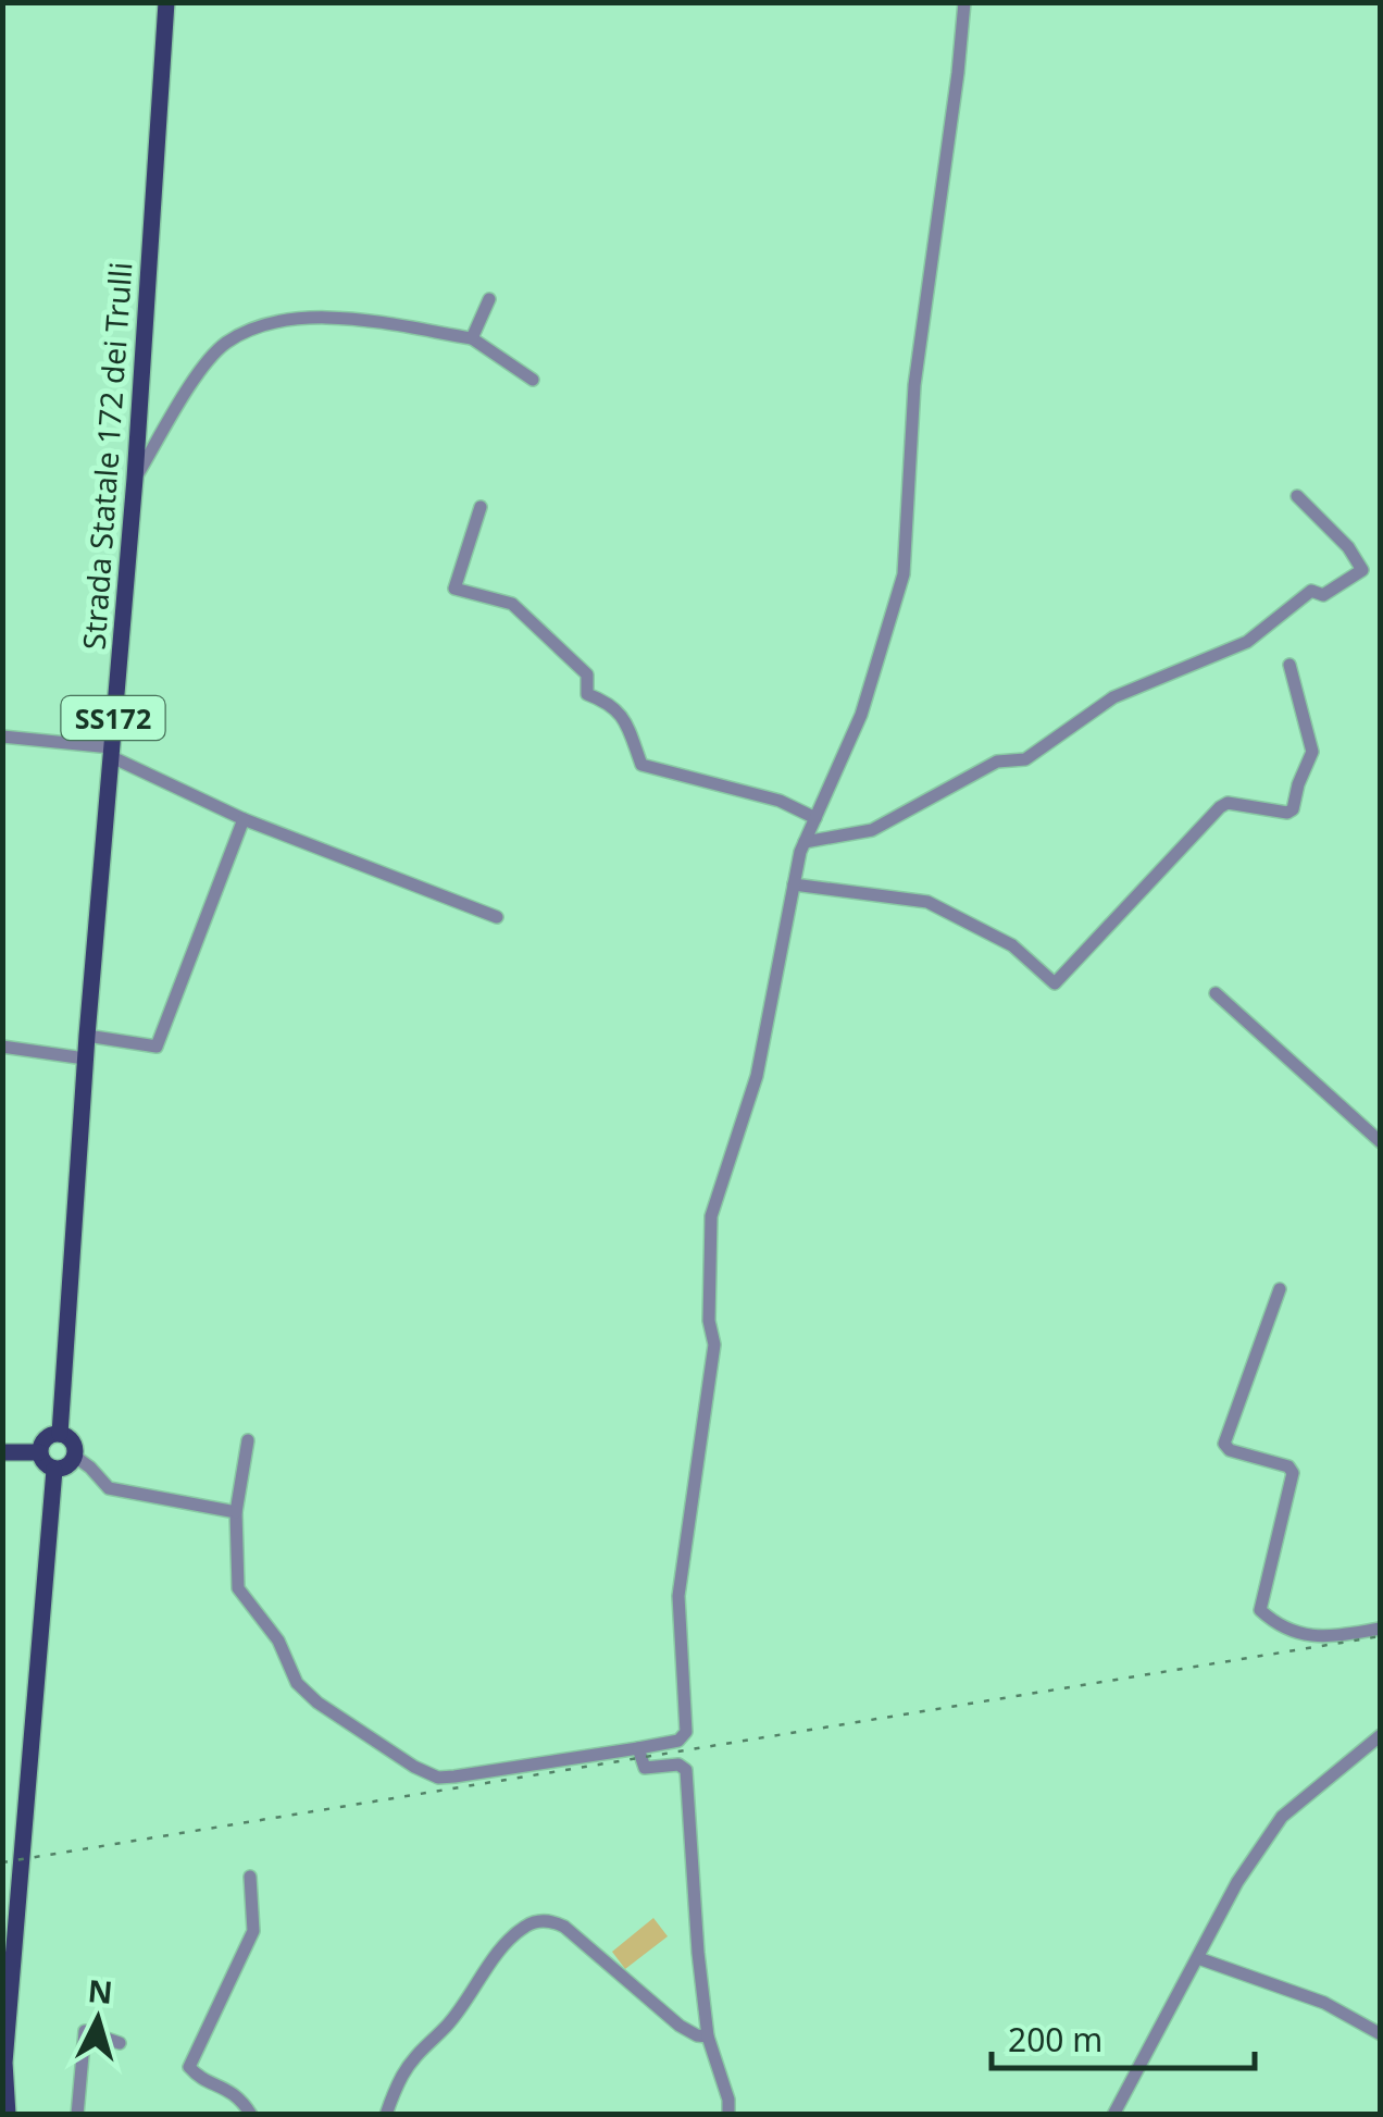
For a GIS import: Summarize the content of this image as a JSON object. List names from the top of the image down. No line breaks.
{"streets":{"main road":["Strada Statale 172 dei Trulli","SS172"]},"scale_bar":"200 m","north":"top"}
